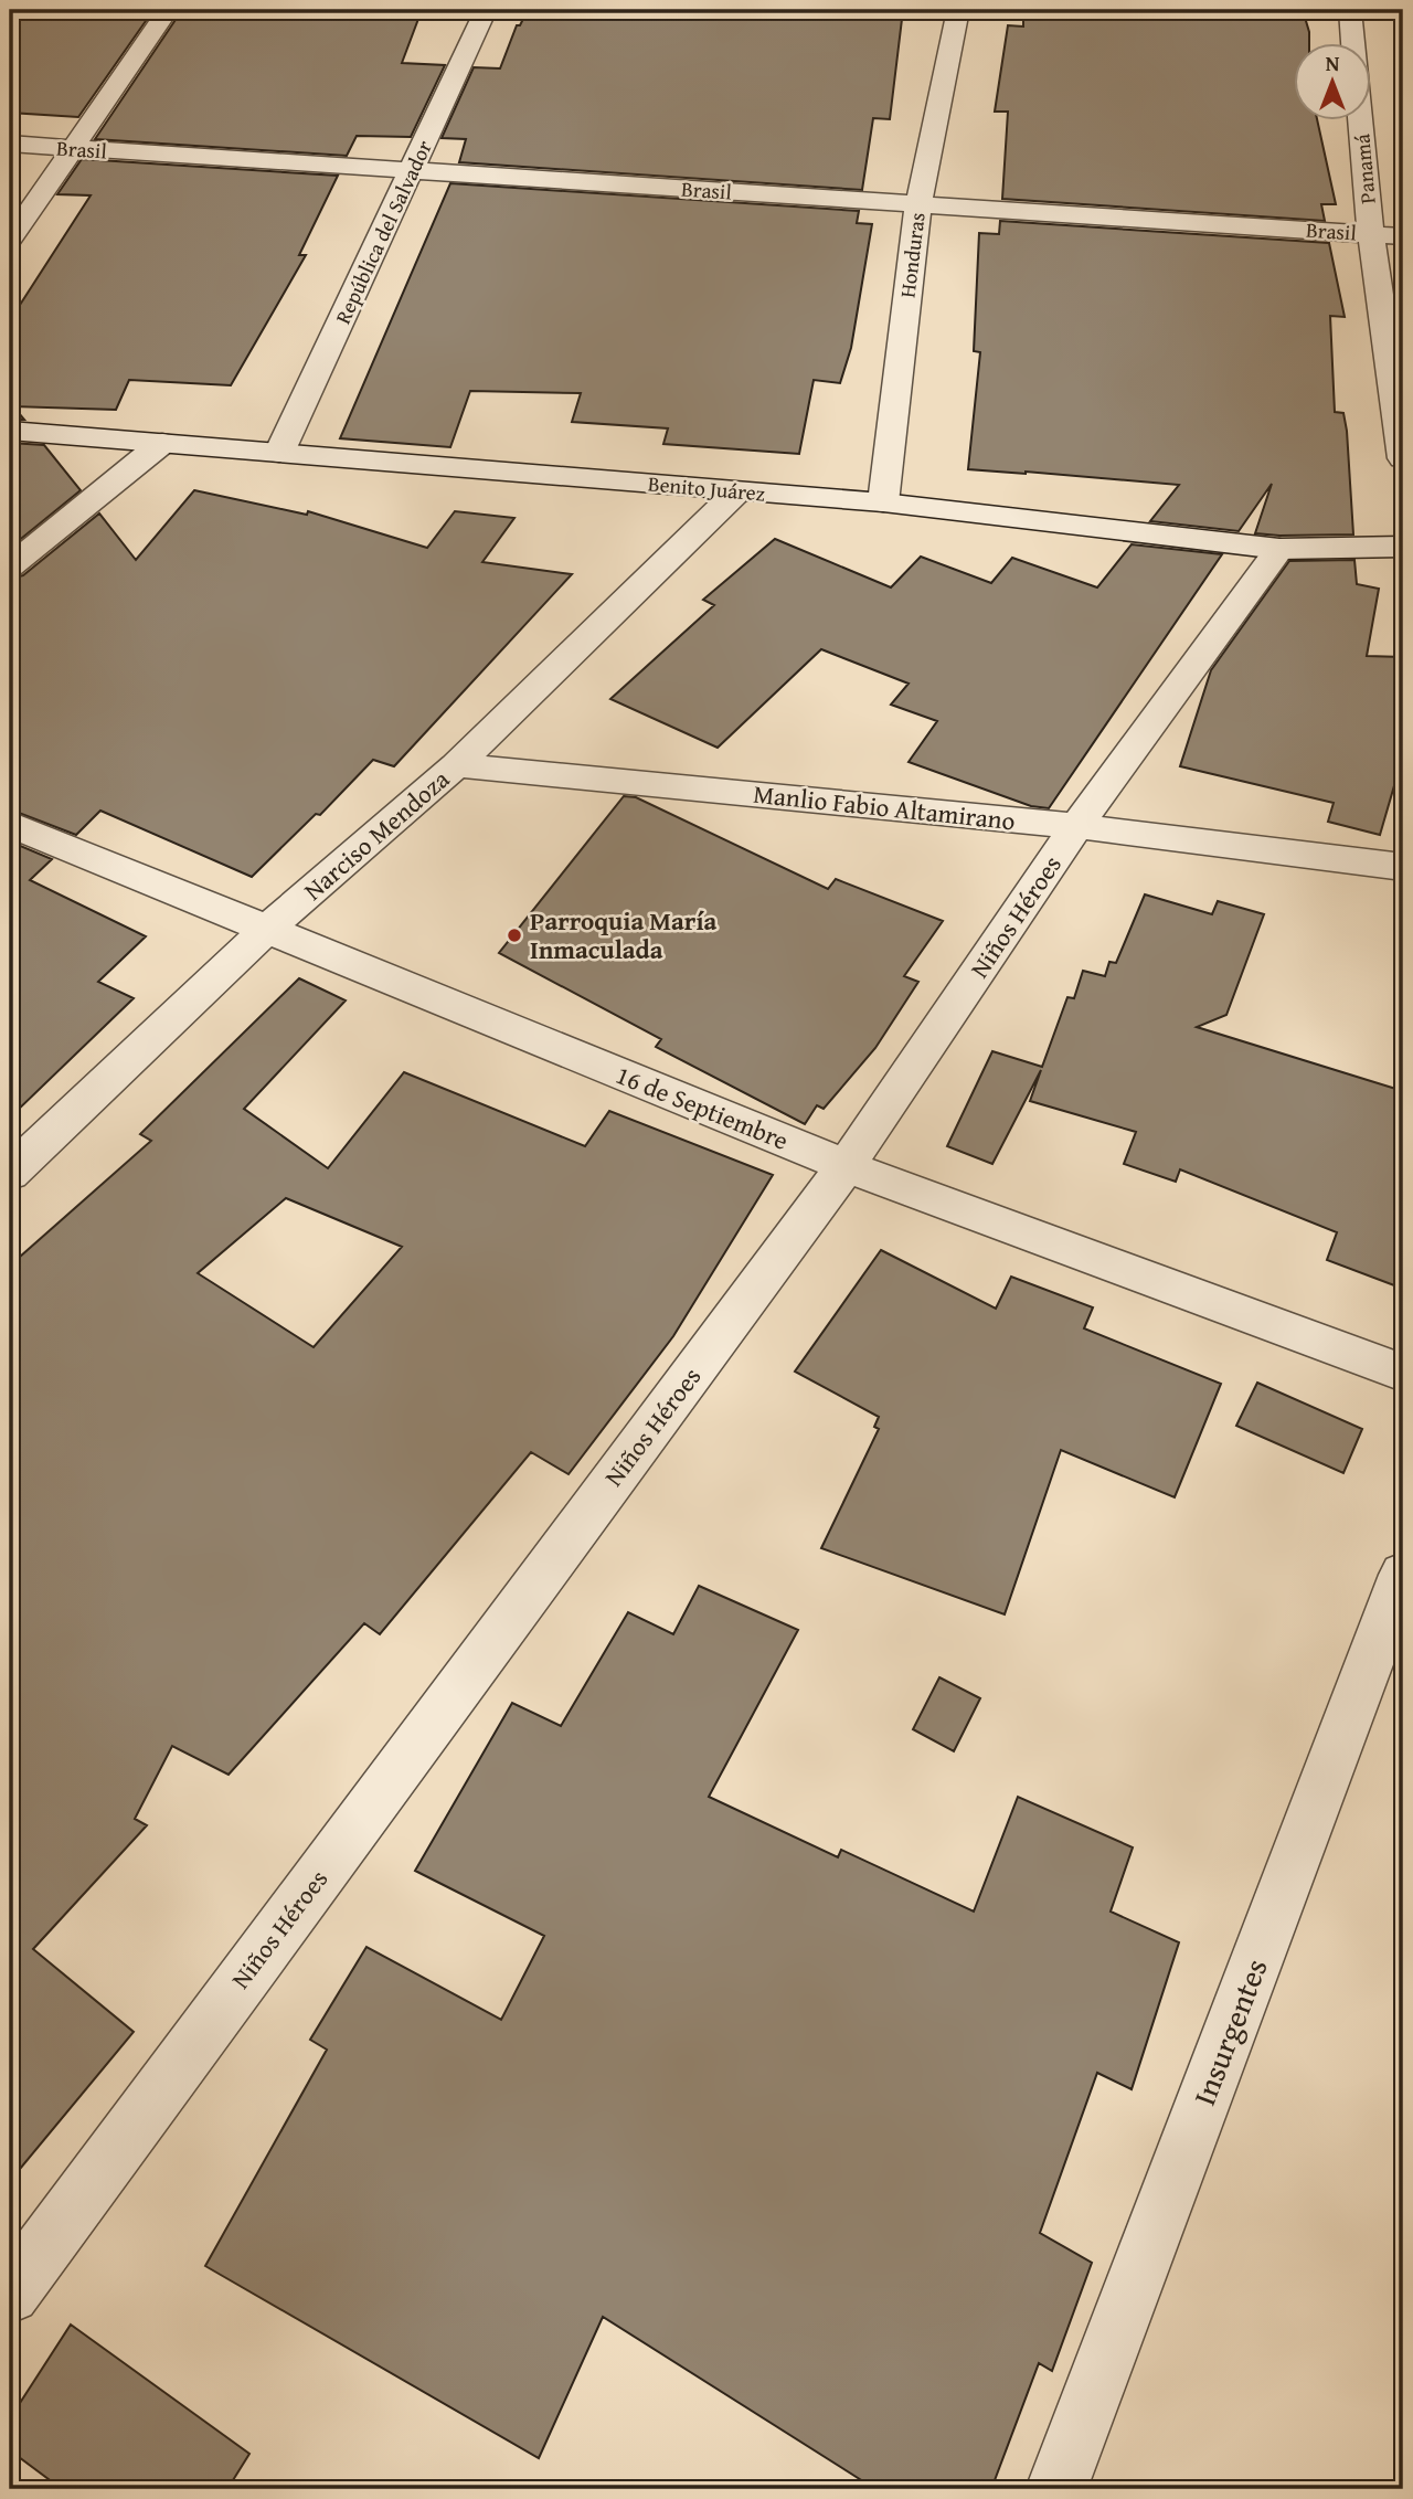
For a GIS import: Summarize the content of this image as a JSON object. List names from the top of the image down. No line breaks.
{"streets":{"street":["Brasil","Panamá","República del Salvador","Honduras","Benito Juárez","Manlio Fabio Altamirano","Narciso Mendoza","Niños Héroes","16 de Septiembre","Insurgentes"]},"crossings":[["Brasil","Panamá"],["Brasil","República del Salvador"],["Brasil","Honduras"],["República del Salvador","Benito Juárez"],["Honduras","Benito Juárez"],["Benito Juárez","Narciso Mendoza"],["Benito Juárez","Niños Héroes"],["Manlio Fabio Altamirano","Narciso Mendoza"],["Manlio Fabio Altamirano","Niños Héroes"],["Narciso Mendoza","16 de Septiembre"],["Niños Héroes","16 de Septiembre"]],"places":["Parroquia María Inmaculada"],"north":"top"}
